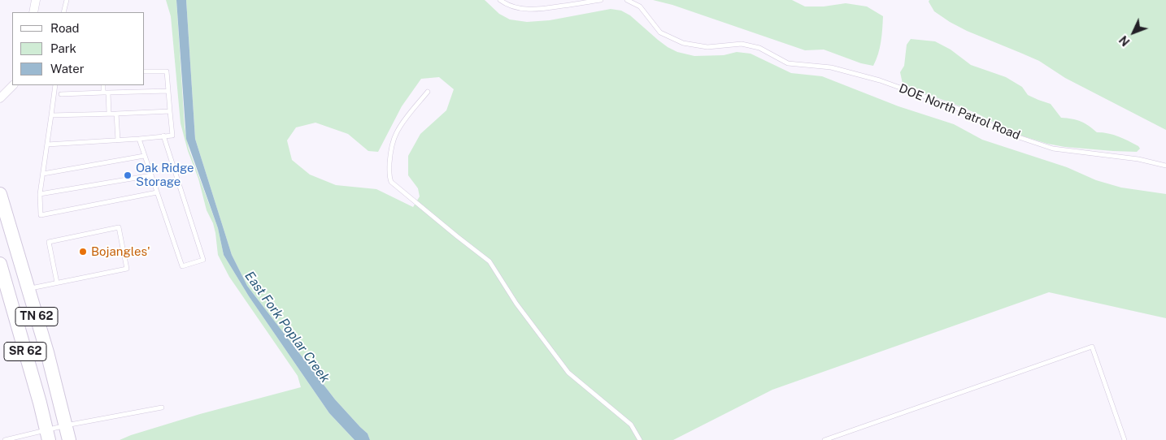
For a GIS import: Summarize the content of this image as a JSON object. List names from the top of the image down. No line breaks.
{"streets":{"highway":["TN 62","SR 62"],"lane":["DOE North Patrol Road"]},"water":["East Fork Poplar Creek"],"places":["Oak Ridge Storage","Bojangles'"],"legend":["Road","Park","Water"],"north":"bottom left"}
